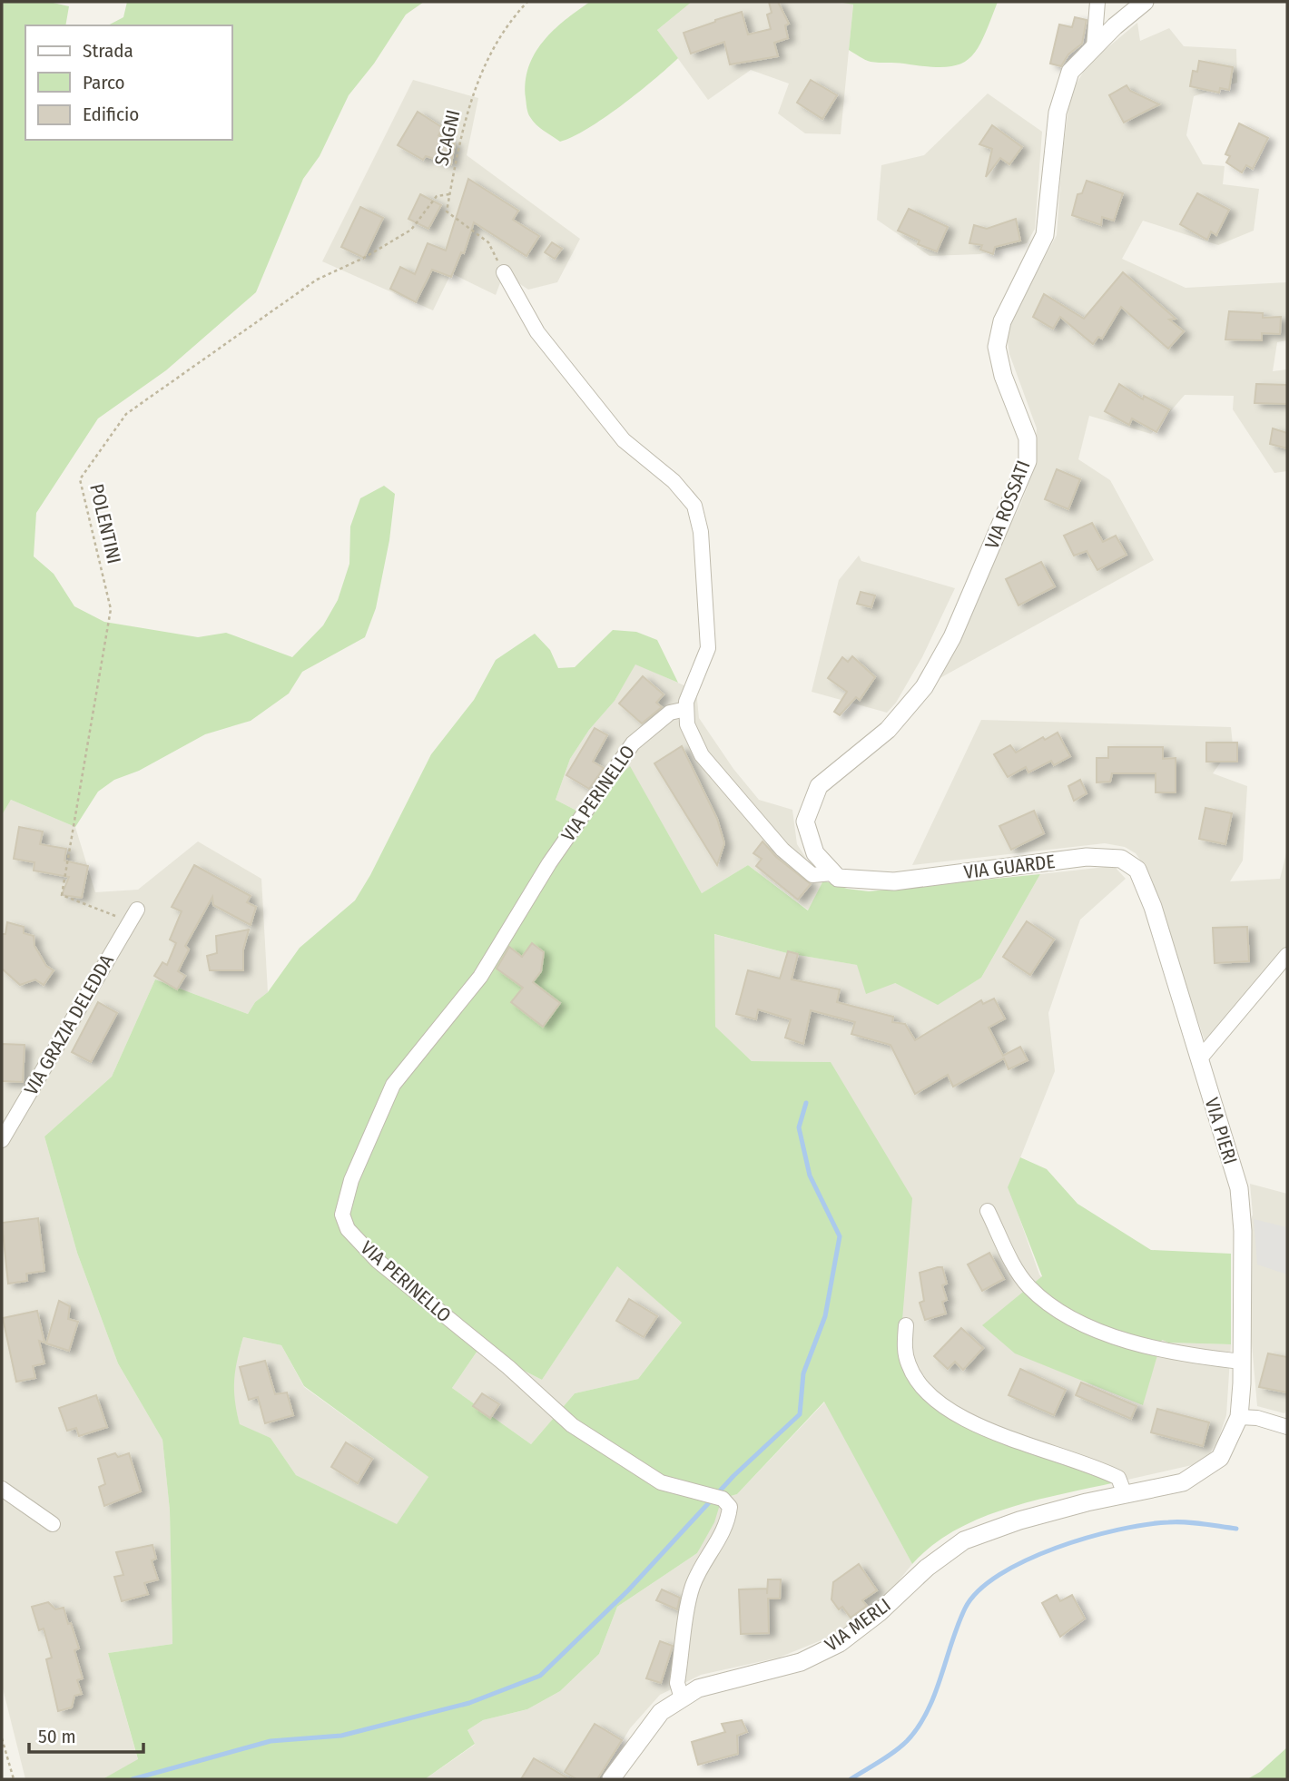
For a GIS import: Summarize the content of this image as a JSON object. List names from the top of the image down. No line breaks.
{"streets":{"street":["VIA ROSSATI","VIA PERINELLO","VIA GUARDE","VIA GRAZIA DELEDDA","VIA PIERI","VIA MERLI"],"path":["SCAGNI","POLENTINI"]},"crossings":[["SCAGNI","POLENTINI"],["VIA ROSSATI","VIA GUARDE"],["POLENTINI","VIA GRAZIA DELEDDA"],["VIA PERINELLO","VIA MERLI"],["VIA GUARDE","VIA PIERI"],["VIA PIERI","VIA MERLI"]],"legend":["Strada","Parco","Edificio"],"scale_bar":"50 m"}
